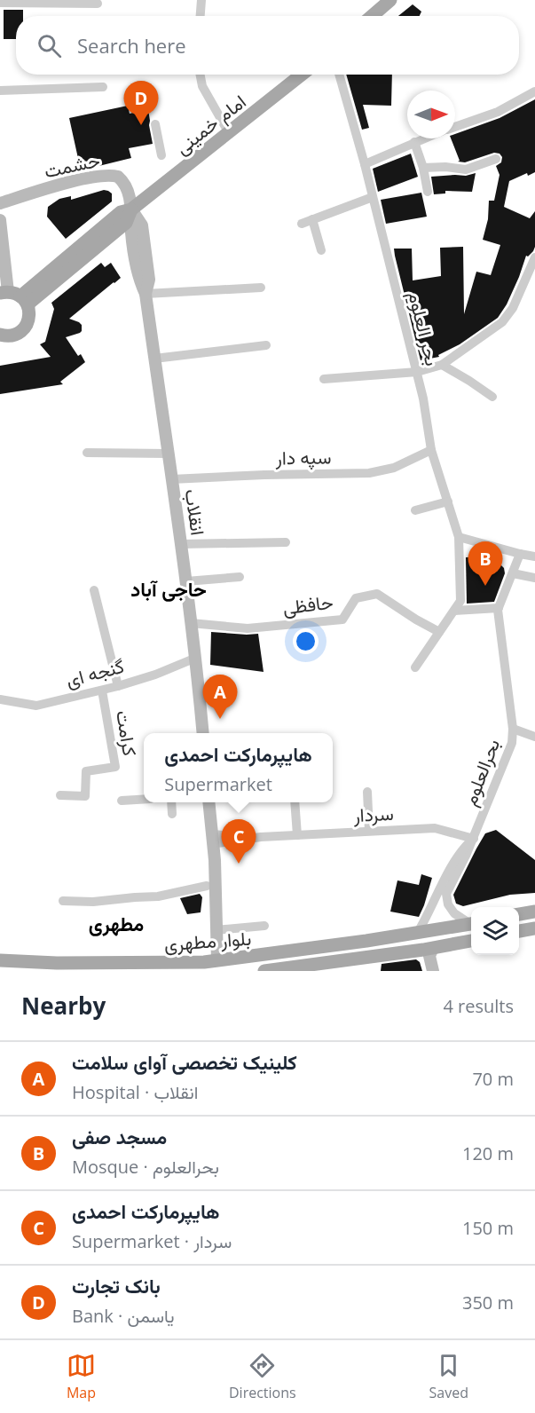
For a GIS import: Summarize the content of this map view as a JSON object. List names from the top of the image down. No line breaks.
{"streets":{"main road":["امام خمینی","حشمت","انقلاب","بلوار مطهری"],"street":["بحر العلوم","سپه دار","حافظی","گنجه ای","کرامت","بحرالعلوم","سردار"]},"crossings":[["امام خمینی","حشمت"],["امام خمینی","انقلاب"],["حشمت","انقلاب"],["بحر العلوم","سپه دار"],["سپه دار","انقلاب"],["انقلاب","حافظی"],["انقلاب","گنجه ای"],["گنجه ای","کرامت"],["بحرالعلوم","سردار"]],"districts":["حاجی آباد","مطهری"],"north":"right","page":{"search":"Search here","pins":["D","B","A","C"],"popup":["هایپرمارکت احمدی","Supermarket"],"heading":["Nearby","4 results"],"list":[{"mark":"A","name":"کلینیک تخصصی آوای سلامت","note":"Hospital · انقلاب","value":"70 m"},{"mark":"B","name":"مسجد صفی","note":"Mosque · بحرالعلوم","value":"120 m"},{"mark":"C","name":"هایپرمارکت احمدی","note":"Supermarket · سردار","value":"150 m"},{"mark":"D","name":"بانک تجارت","note":"Bank · یاسمن","value":"350 m"}],"nav":["Map","Directions","Saved"]}}
